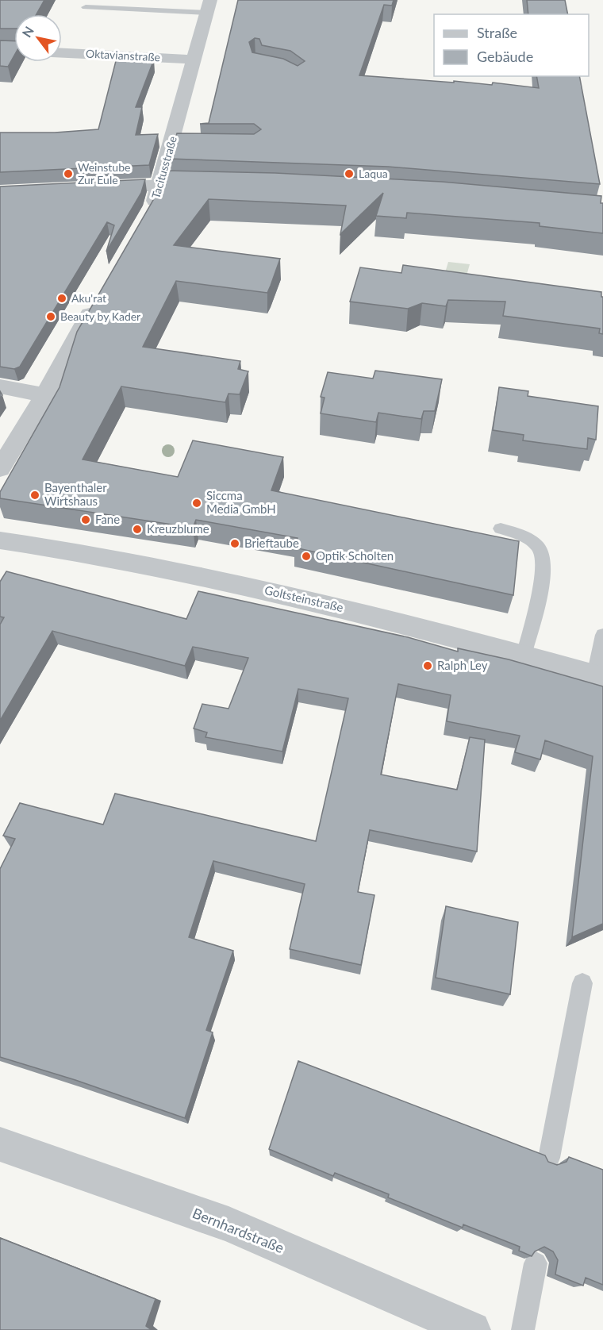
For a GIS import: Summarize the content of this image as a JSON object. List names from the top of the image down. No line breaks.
{"streets":{"street":["Oktavianstraße","Tacitusstraße","Goltsteinstraße","Bernhardstraße"]},"crossings":[["Oktavianstraße","Tacitusstraße"]],"places":["Weinstube Zur Eule","Laqua","Aku'rat","Beauty by Kader","Bayenthaler Wirtshaus","Siccma Media GmbH","Fane","Kreuzblume","Brieftaube","Optik Scholten","Ralph Ley"],"legend":["Straße","Gebäude"],"north":"top left"}
